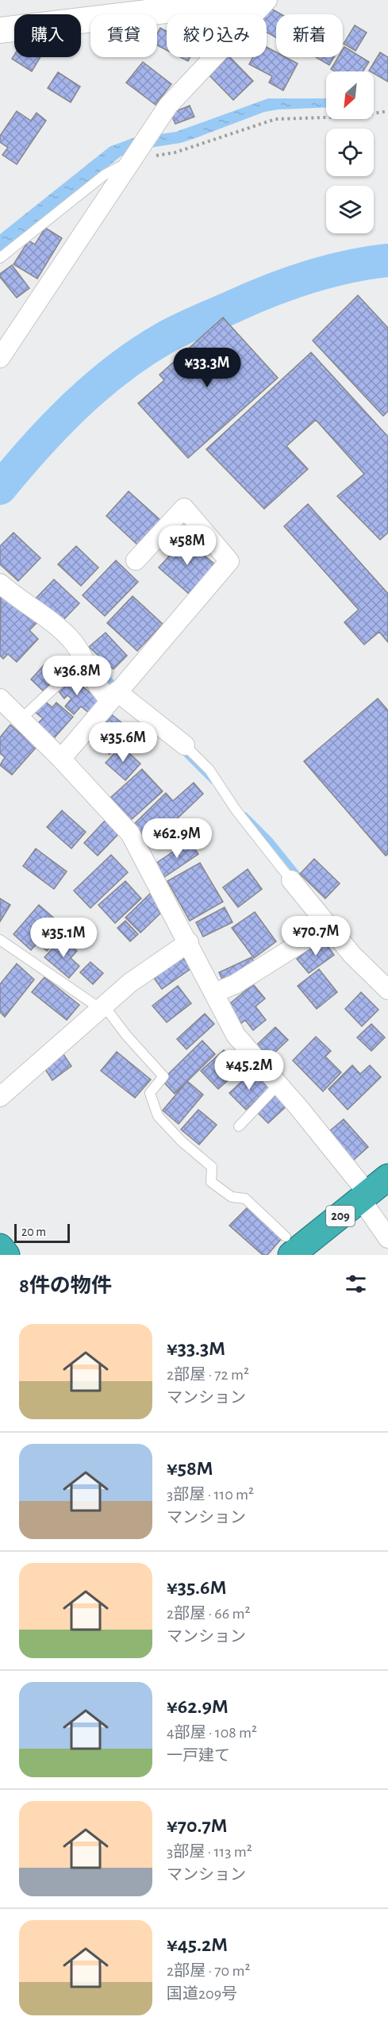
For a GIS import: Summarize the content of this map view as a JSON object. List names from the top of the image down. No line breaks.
{"streets":{"highway":["209"]},"scale_bar":"20 m","north":"bottom left","page":{"chip":["購入","賃貸","絞り込み","新着"],"price":["¥33.3M","¥58M","¥36.8M","¥35.6M","¥62.9M","¥70.7M","¥35.1M","¥45.2M"],"scale":"20 m","heading":"8件の物件","list":[{"name":"¥33.3M","note":"2部屋 · 72 m² · マンション"},{"name":"¥58M","note":"3部屋 · 110 m² · マンション"},{"name":"¥35.6M","note":"2部屋 · 66 m² · マンション"},{"name":"¥62.9M","note":"4部屋 · 108 m² · 一戸建て"},{"name":"¥70.7M","note":"3部屋 · 113 m² · マンション"},{"name":"¥45.2M","note":"2部屋 · 70 m² · 国道209号"}]}}
